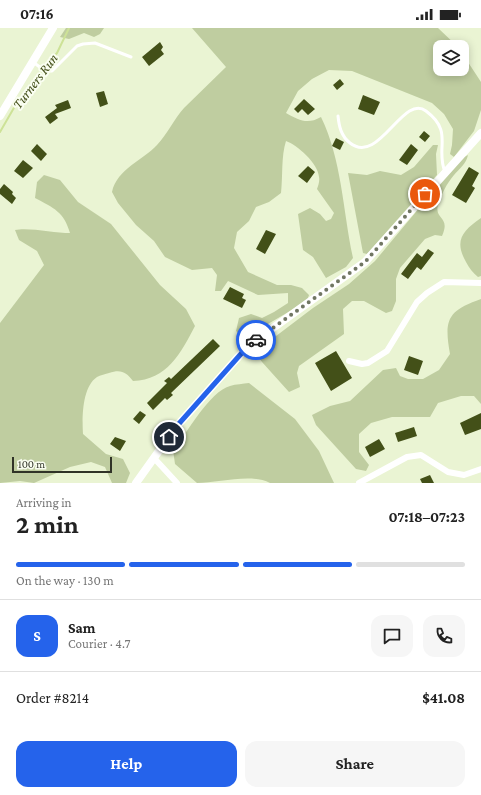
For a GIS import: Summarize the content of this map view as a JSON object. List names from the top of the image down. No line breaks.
{"water":["Turners Run"],"scale_bar":"100 m","page":{"status":"07:16","scale":"100 m","heading":["2 min","Arriving in","07:18–07:23"],"panel":["Sam","Courier · 4.7","Order #8214","$41.08"],"bar":"On the way · 130 m","round":"S","buttons":["Help","Share"]}}
